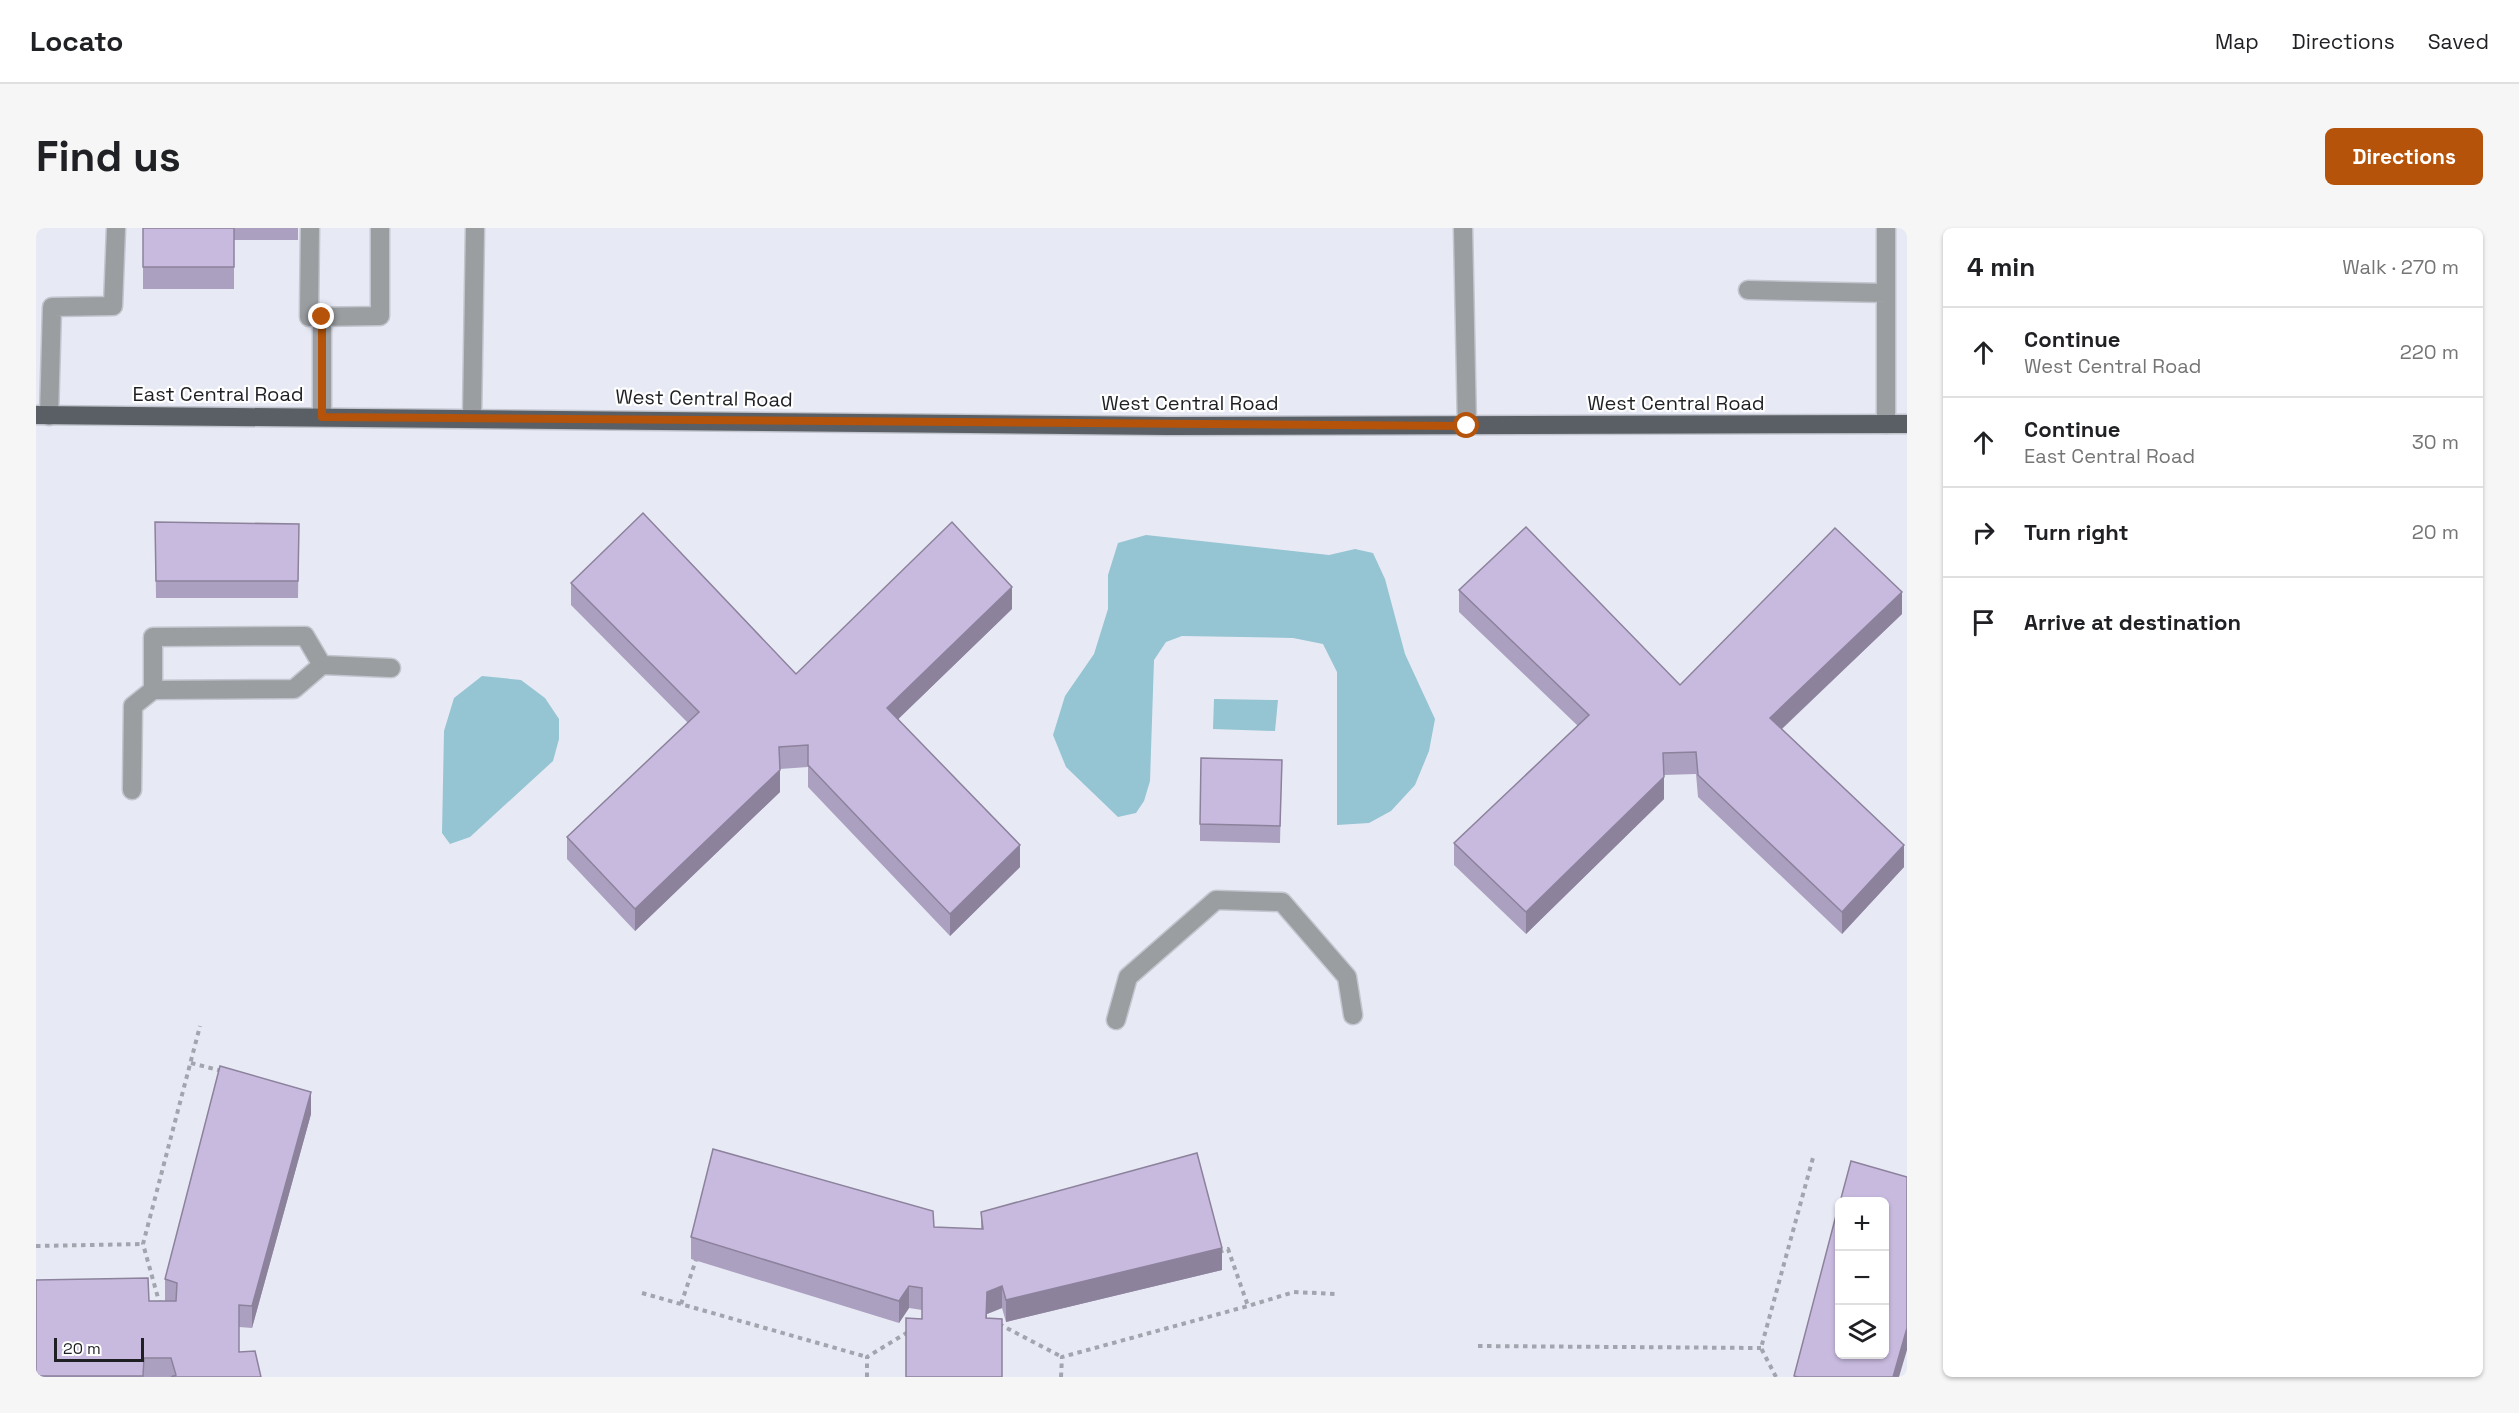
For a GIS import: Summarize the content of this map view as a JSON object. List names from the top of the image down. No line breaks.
{"streets":{"main road":["East Central Road","West Central Road"]},"crossings":[["East Central Road","West Central Road"]],"scale_bar":"20 m","page":{"header":"Locato","nav":["Map","Directions","Saved"],"buttons":"Directions","title":"Find us","heading":["4 min","Walk · 270 m"],"list":[["Continue","West Central Road","220 m"],["Continue","East Central Road","30 m"],["Turn right","20 m"],"Arrive at destination"],"map_buttons":["+","−"],"scale":"20 m"}}
